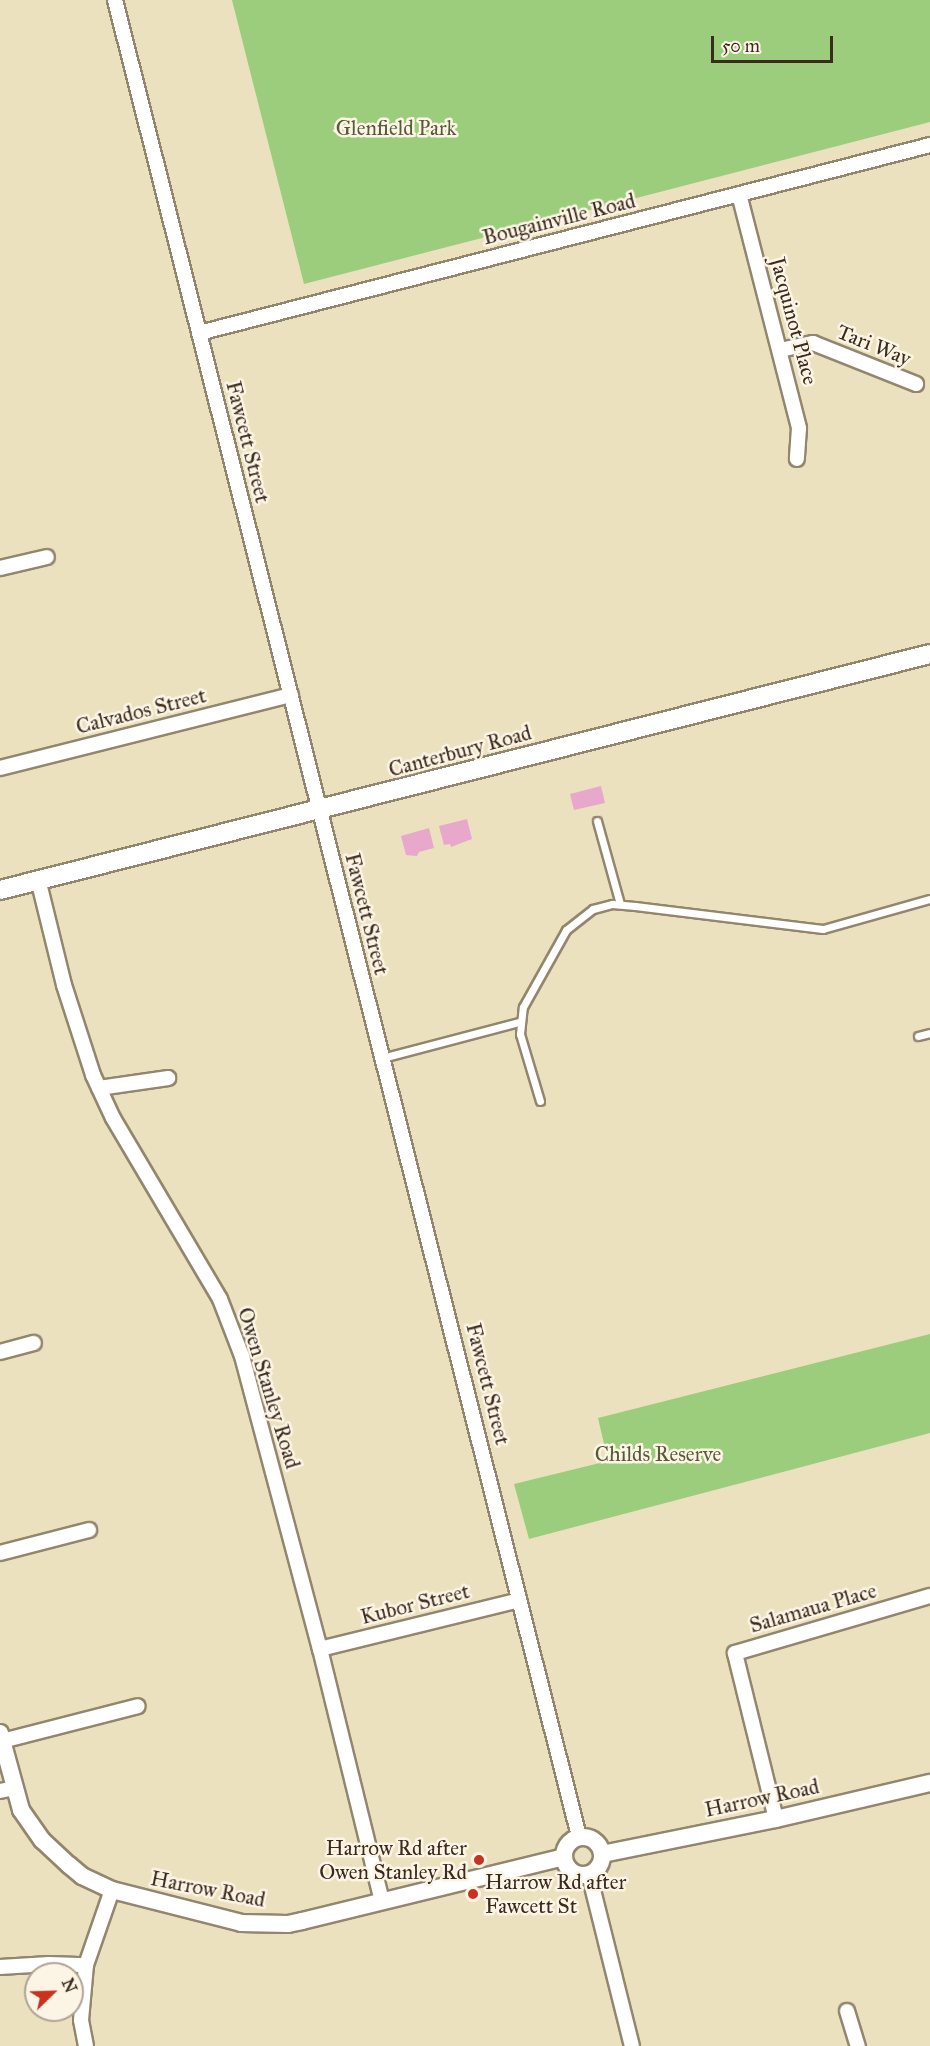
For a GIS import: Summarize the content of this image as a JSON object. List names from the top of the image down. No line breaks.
{"streets":{"main road":["Canterbury Road"],"street":["Bougainville Road","Jacquinot Place","Tari Way","Fawcett Street","Calvados Street","Owen Stanley Road","Kubor Street","Salamaua Place","Harrow Road"]},"crossings":[["Bougainville Road","Jacquinot Place"],["Bougainville Road","Fawcett Street"],["Jacquinot Place","Tari Way"],["Fawcett Street","Calvados Street"],["Fawcett Street","Canterbury Road"],["Fawcett Street","Kubor Street"],["Fawcett Street","Harrow Road"],["Canterbury Road","Owen Stanley Road"],["Owen Stanley Road","Kubor Street"],["Owen Stanley Road","Harrow Road"],["Salamaua Place","Harrow Road"]],"parks":["Glenfield Park","Childs Reserve"],"places":["Harrow Rd after Owen Stanley Rd","Harrow Rd after Fawcett St"],"scale_bar":"50 m","north":"top right"}
